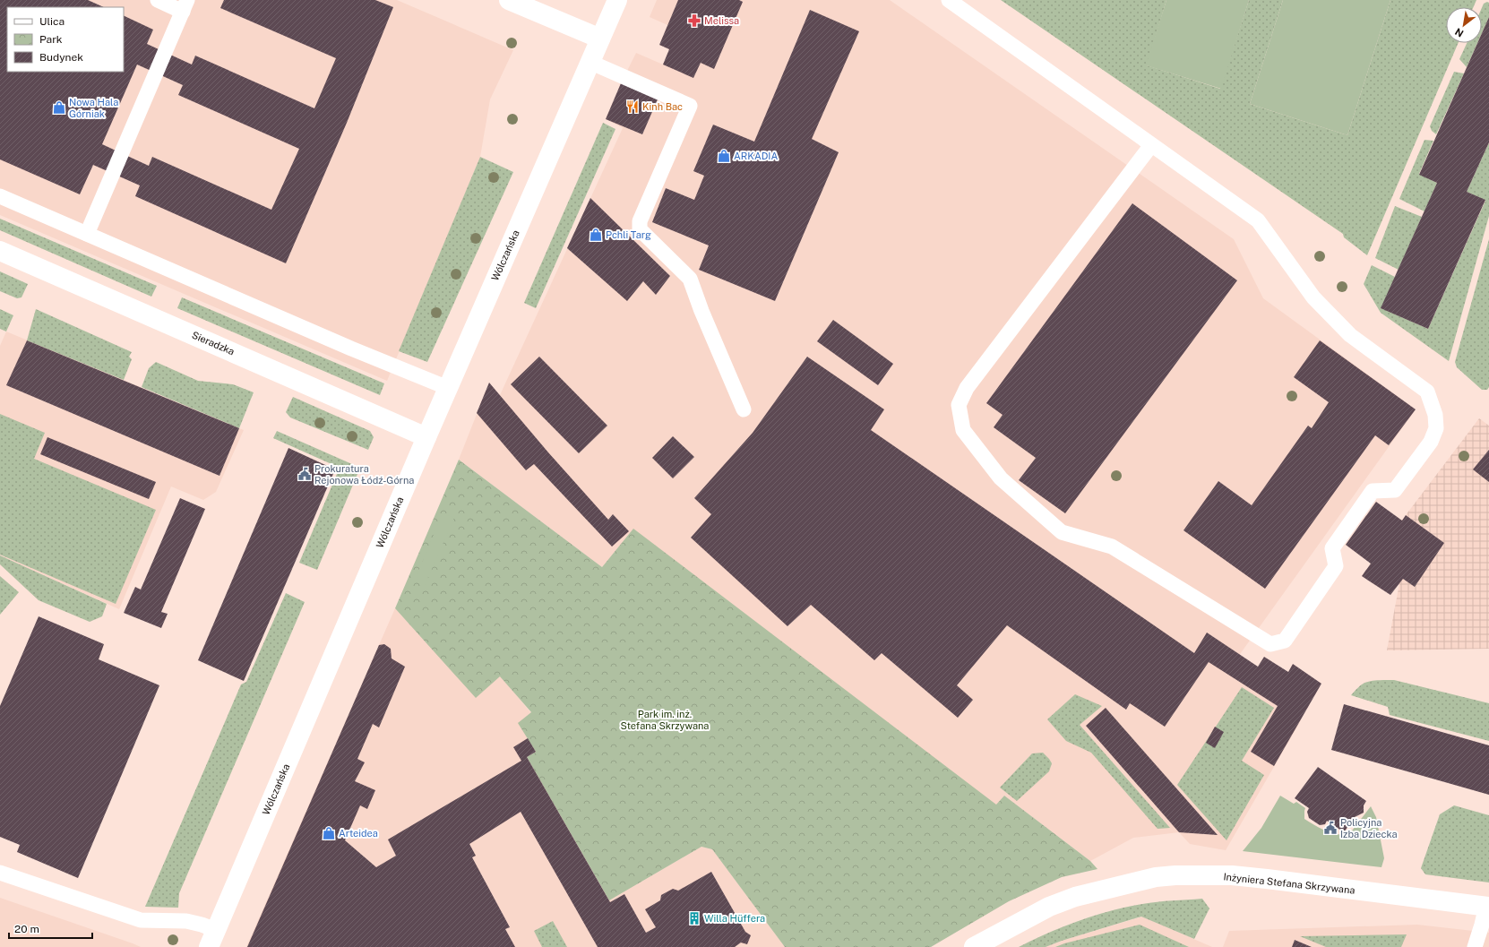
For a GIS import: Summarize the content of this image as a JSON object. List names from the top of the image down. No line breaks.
{"streets":{"street":["Wólczańska","Sieradzka","Inżyniera Stefana Skrzywana"]},"crossings":[["Wólczańska","Sieradzka"]],"parks":["Park im. inż. Stefana Skrzywana"],"places":{"pharmacy":["Melissa"],"restaurant":["Kinh Bac"],"shop":["Nowa Hala Górniak","ARKADIA","Pchli Targ","Arteidea"],"public building":["Prokuratura Rejonowa Łódź-Górna","Policyjna Izba Dziecka"],"building":["Willa Hüffera"]},"legend":["Ulica","Park","Budynek"],"scale_bar":"20 m","north":"bottom left"}
